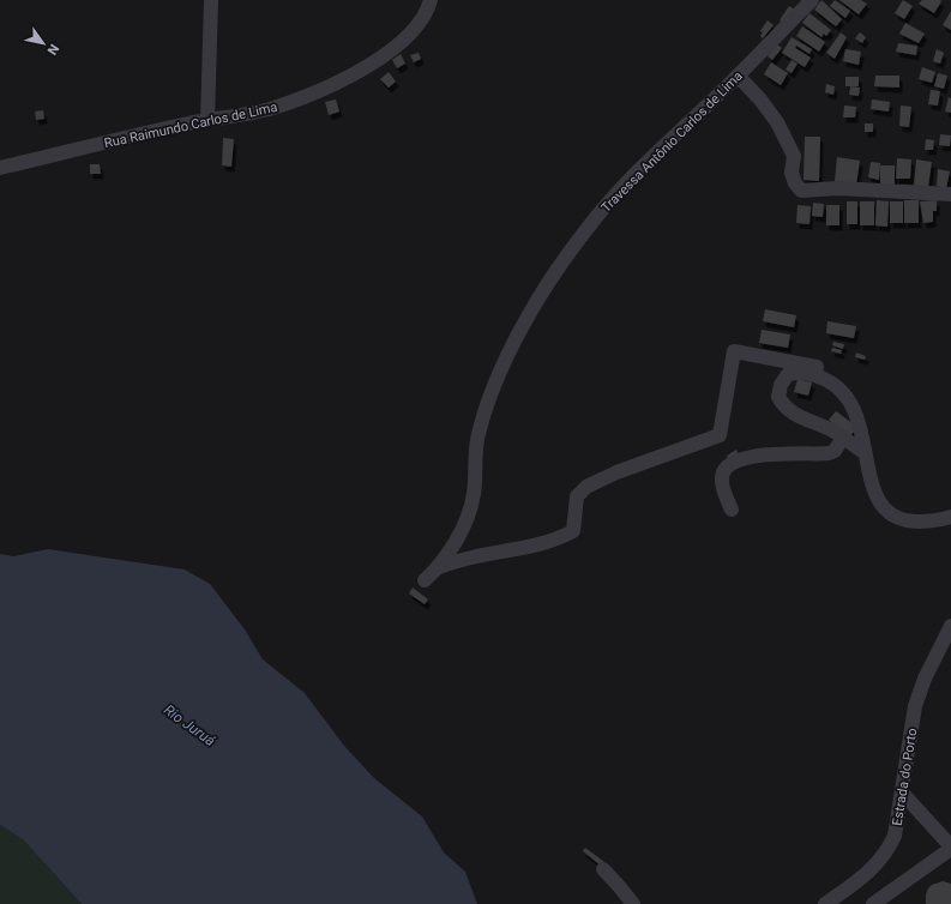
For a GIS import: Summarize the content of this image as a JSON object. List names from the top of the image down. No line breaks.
{"streets":{"street":["Rua Raimundo Carlos de Lima","Travessa Antônio Carlos de Lima","Estrada do Porto"]},"water":["Rio Juruá"],"north":"bottom right"}
